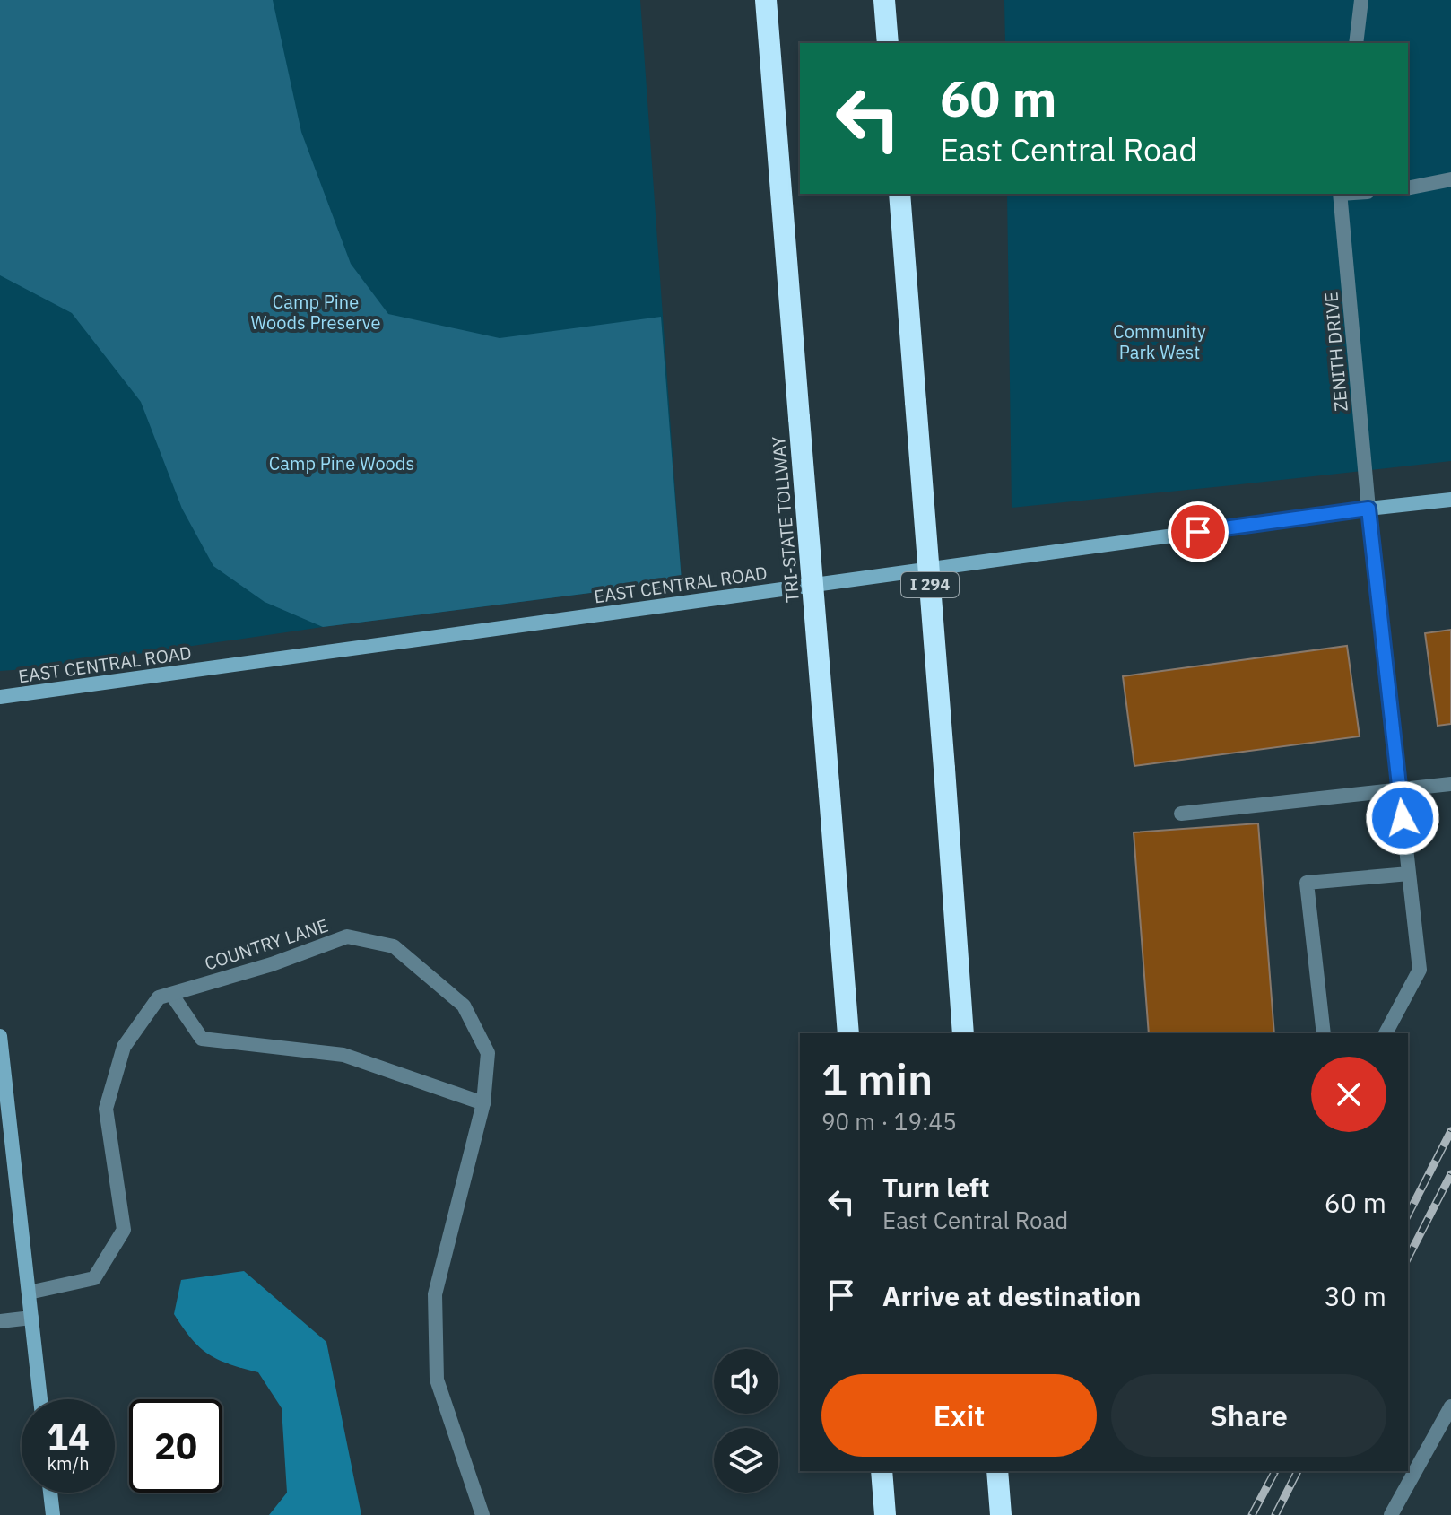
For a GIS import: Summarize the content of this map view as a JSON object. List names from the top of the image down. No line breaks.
{"streets":{"highway":["TRI-STATE TOLLWAY","I 294"],"main road":["EAST CENTRAL ROAD"],"street":["ZENITH DRIVE","COUNTRY LANE"]},"crossings":[["ZENITH DRIVE","EAST CENTRAL ROAD"]],"parks":["Camp Pine Woods Preserve","Community Park West","Camp Pine Woods"],"page":{"turn":["60 m","East Central Road"],"heading":["1 min","90 m · 19:45"],"list":[{"name":"Turn left","note":"East Central Road","value":"60 m"},{"name":"Arrive at destination","value":"30 m"}],"buttons":["Exit","Share"],"speed":"14 km/h","limit":"20"}}
